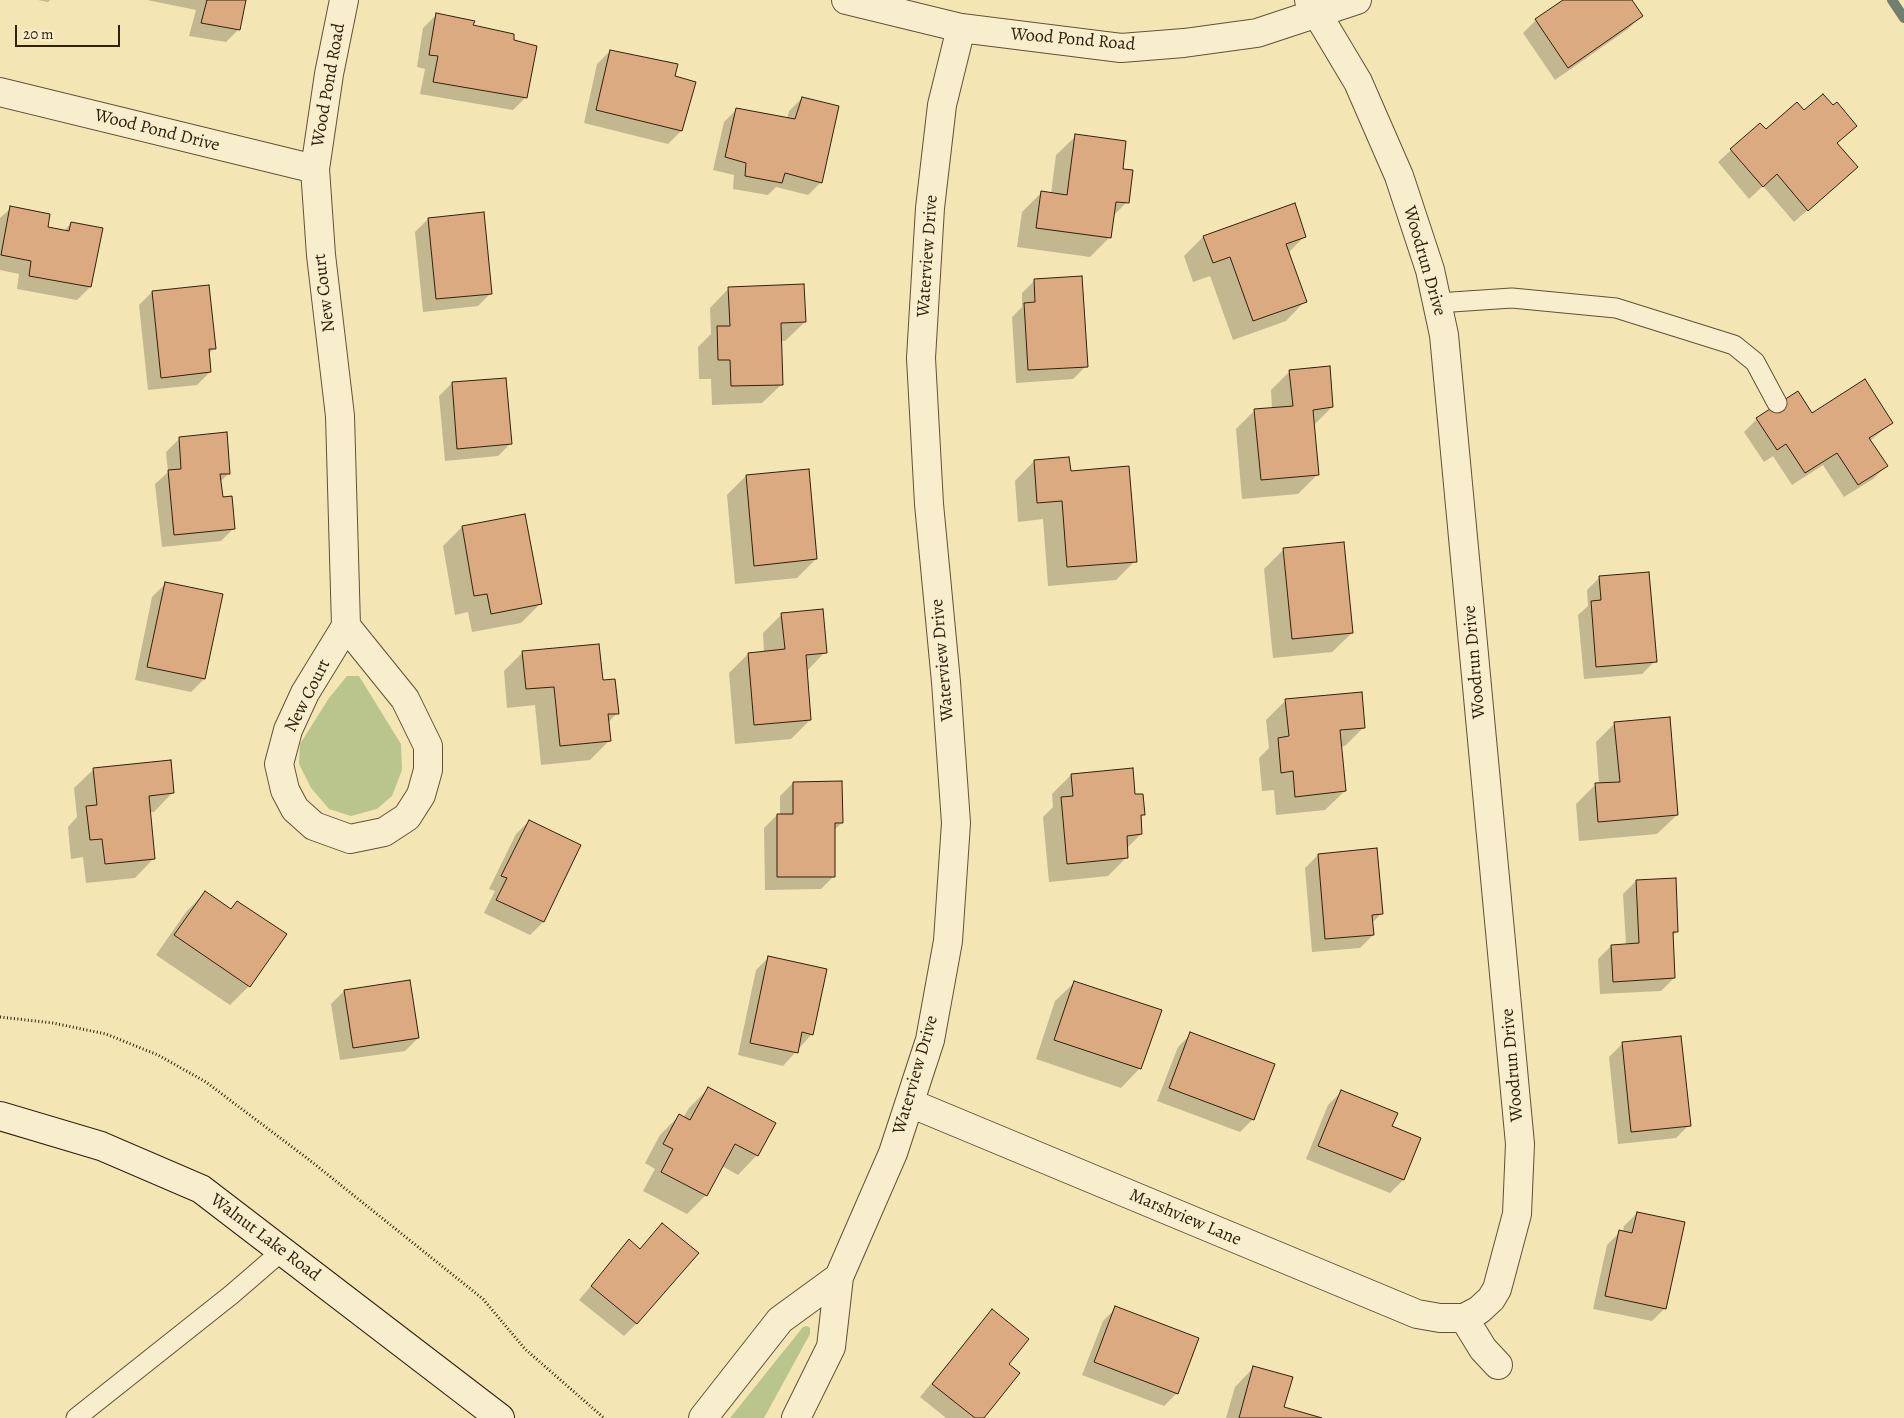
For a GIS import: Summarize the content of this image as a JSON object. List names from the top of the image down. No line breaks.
{"streets":{"street":["Wood Pond Road","Wood Pond Drive","Waterview Drive","Woodrun Drive","New Court","Marshview Lane","Walnut Lake Road"]},"crossings":[["Wood Pond Road","Wood Pond Drive"],["Wood Pond Road","Waterview Drive"],["Wood Pond Road","Woodrun Drive"],["Wood Pond Road","New Court"],["Wood Pond Drive","New Court"],["Waterview Drive","Marshview Lane"],["Woodrun Drive","Marshview Lane"]],"scale_bar":"20 m"}
